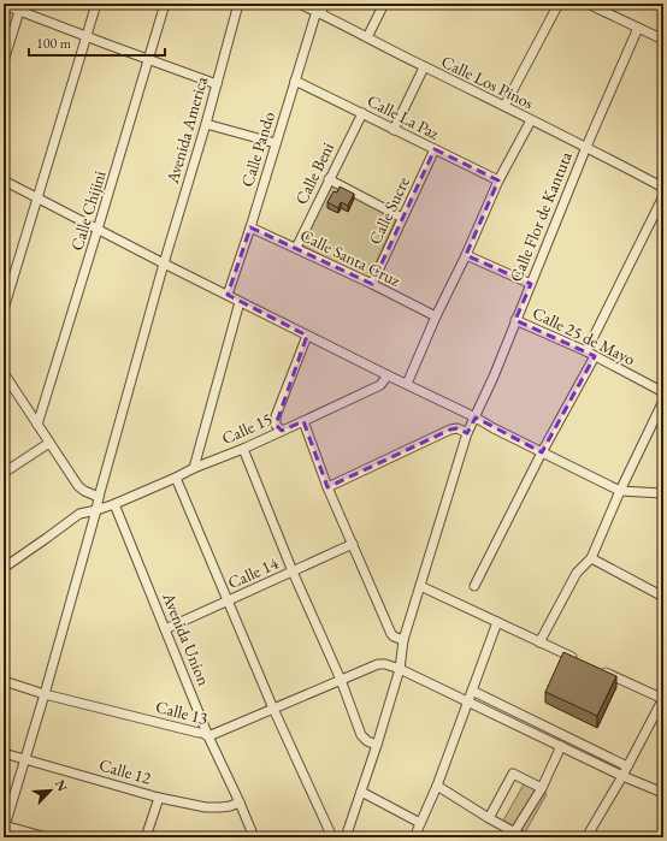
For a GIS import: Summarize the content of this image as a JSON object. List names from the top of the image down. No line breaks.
{"streets":{"street":["Calle Los Pinos","Calle La Paz","Avenida America","Calle Pando","Calle Beni","Calle Chijini","Calle Sucre","Calle Flor de Kantuta","Calle Santa Cruz","Calle 25 de Mayo","Calle 15","Calle 14","Avenida Union","Calle 13","Calle 12"]},"crossings":[["Calle Los Pinos","Calle Pando"],["Calle Los Pinos","Calle Flor de Kantuta"],["Calle La Paz","Calle Pando"],["Calle La Paz","Calle Beni"],["Calle La Paz","Calle Sucre"],["Avenida America","Calle 15"],["Avenida America","Calle 13"],["Avenida America","Calle 12"],["Calle Pando","Calle Santa Cruz"],["Calle Beni","Calle Santa Cruz"],["Calle Sucre","Calle Santa Cruz"],["Calle Flor de Kantuta","Calle 25 de Mayo"],["Calle Flor de Kantuta","Calle 13"],["Calle 15","Avenida Union"],["Calle 14","Avenida Union"],["Avenida Union","Calle 13"],["Avenida Union","Calle 12"]],"scale_bar":"100 m","north":"top right"}
